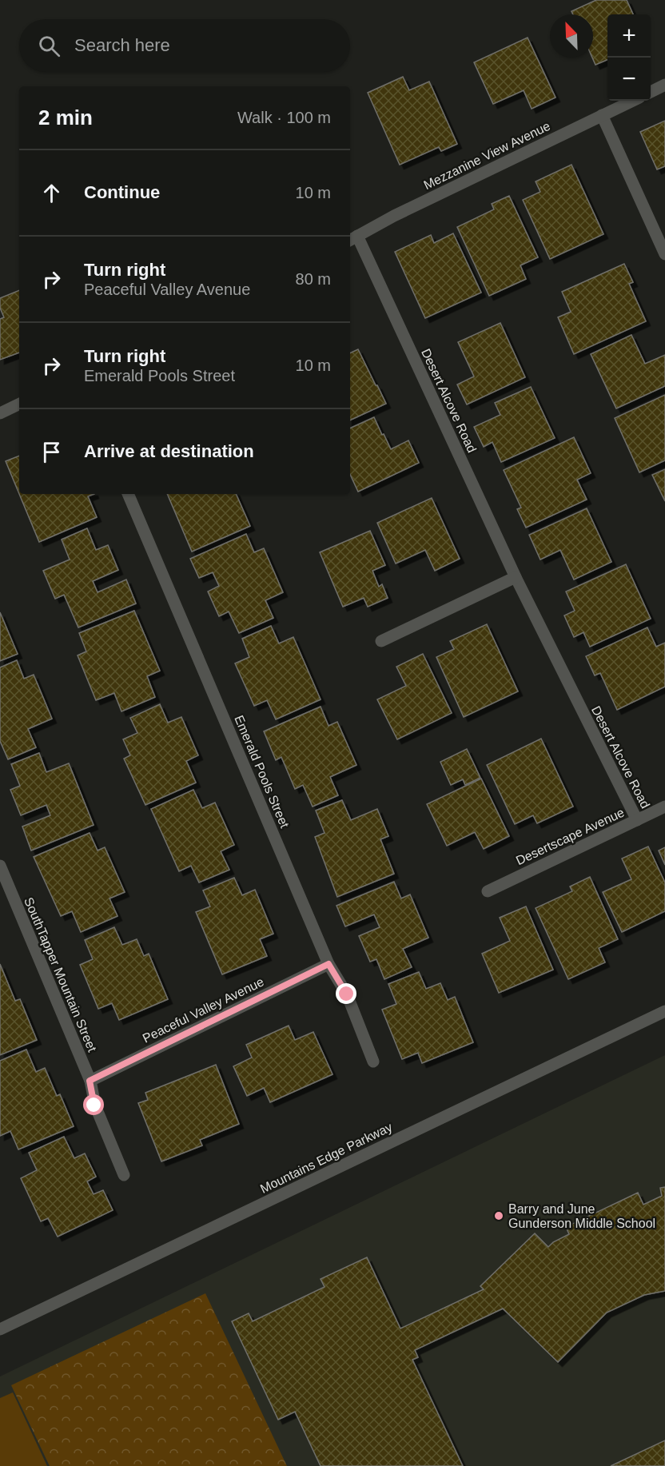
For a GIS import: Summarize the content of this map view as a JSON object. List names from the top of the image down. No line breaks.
{"streets":{"street":["Mezzanine View Avenue","Desert Alcove Road","Emerald Pools Street","Desertscape Avenue","SouthTapper Mountain Street","Peaceful Valley Avenue","Mountains Edge Parkway"]},"crossings":[["Mezzanine View Avenue","Desert Alcove Road"],["Desert Alcove Road","Desertscape Avenue"],["Emerald Pools Street","Peaceful Valley Avenue"],["SouthTapper Mountain Street","Peaceful Valley Avenue"]],"places":["Barry and June Gunderson Middle School"],"north":"top left","page":{"map_buttons":["+","−"],"search":"Search here","heading":["2 min","Walk · 100 m"],"list":[["Continue","10 m"],["Turn right","Peaceful Valley Avenue","80 m"],["Turn right","Emerald Pools Street","10 m"],"Arrive at destination"]}}
